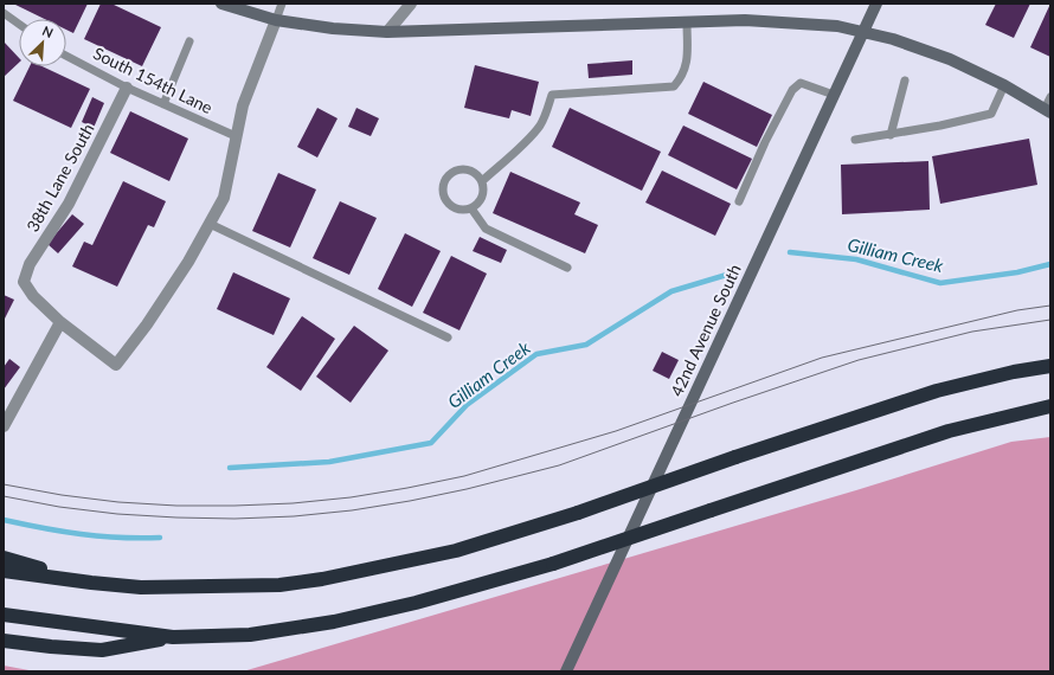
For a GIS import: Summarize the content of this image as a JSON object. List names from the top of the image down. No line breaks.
{"streets":{"street":["38th Lane South","42nd Avenue South"],"lane":["South 154th Lane"]},"crossings":[["South 154th Lane","38th Lane South"]],"water":["Gilliam Creek"],"north":"top right"}
